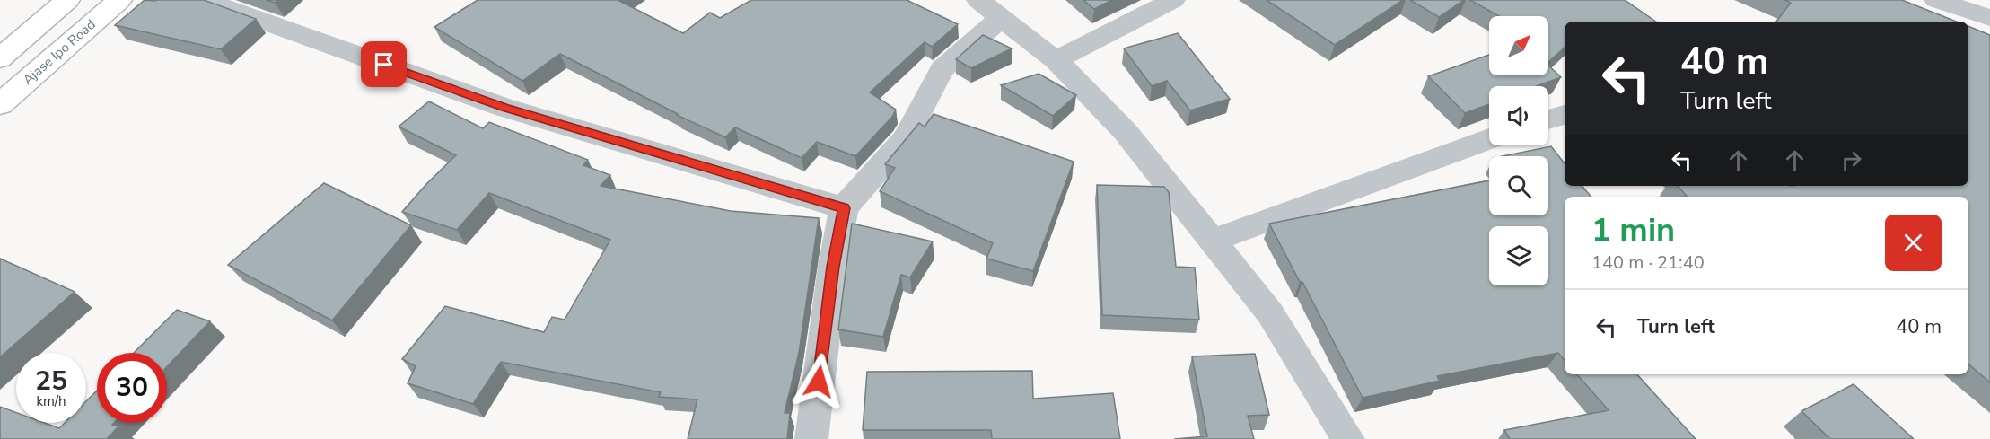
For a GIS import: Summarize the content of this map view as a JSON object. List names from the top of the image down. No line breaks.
{"streets":{"highway":["Ajase Ipo Road"]},"north":"top right","page":{"turn":["40 m","Turn left"],"heading":["1 min","140 m · 21:40"],"list":[{"name":"Turn left","value":"40 m"}],"speed":"25 km/h","limit":"30"}}
